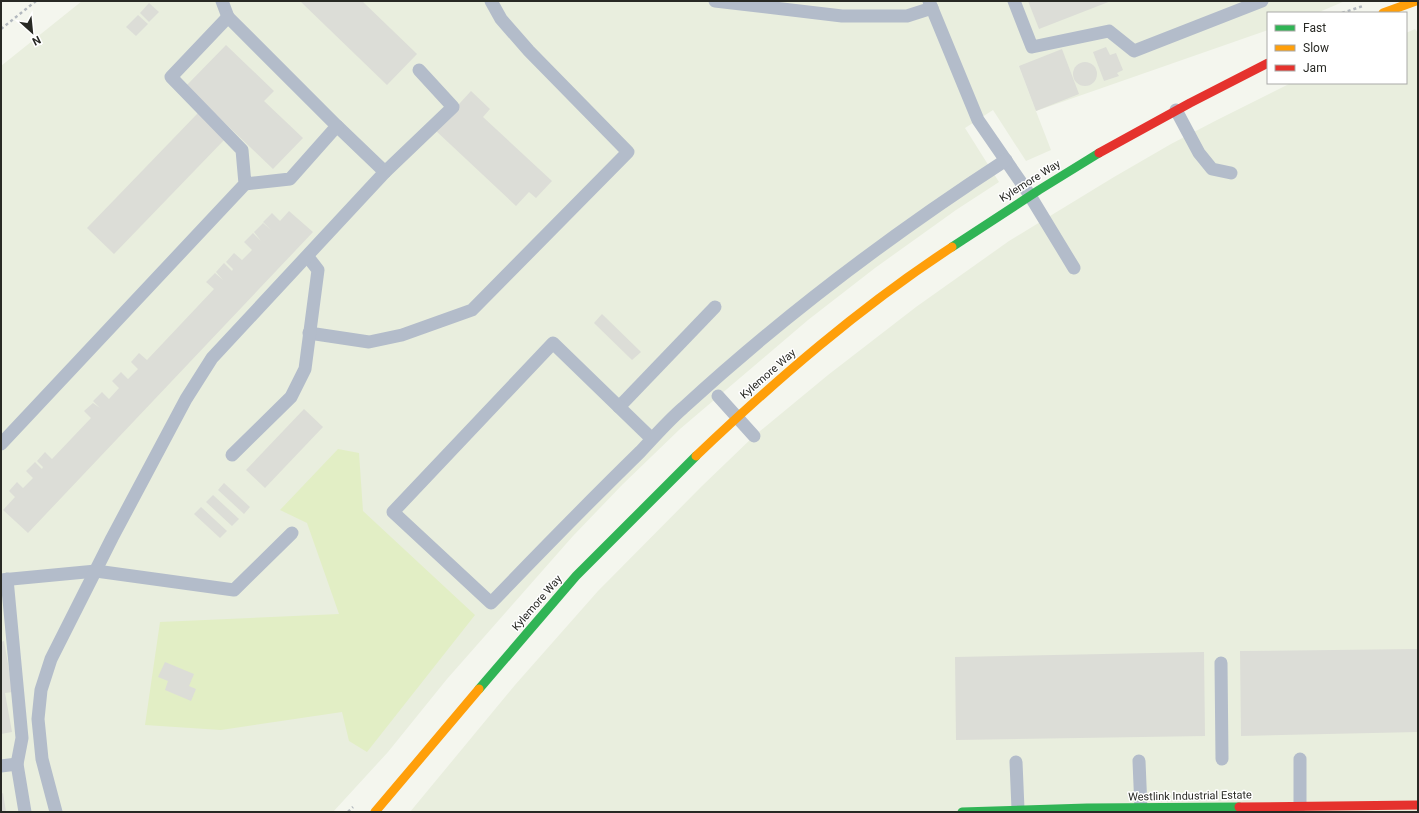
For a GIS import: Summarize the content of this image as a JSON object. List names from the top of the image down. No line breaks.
{"streets":{"street":["Kylemore Way","Westlink Industrial Estate"]},"legend":["Fast","Slow","Jam"],"north":"bottom right"}
